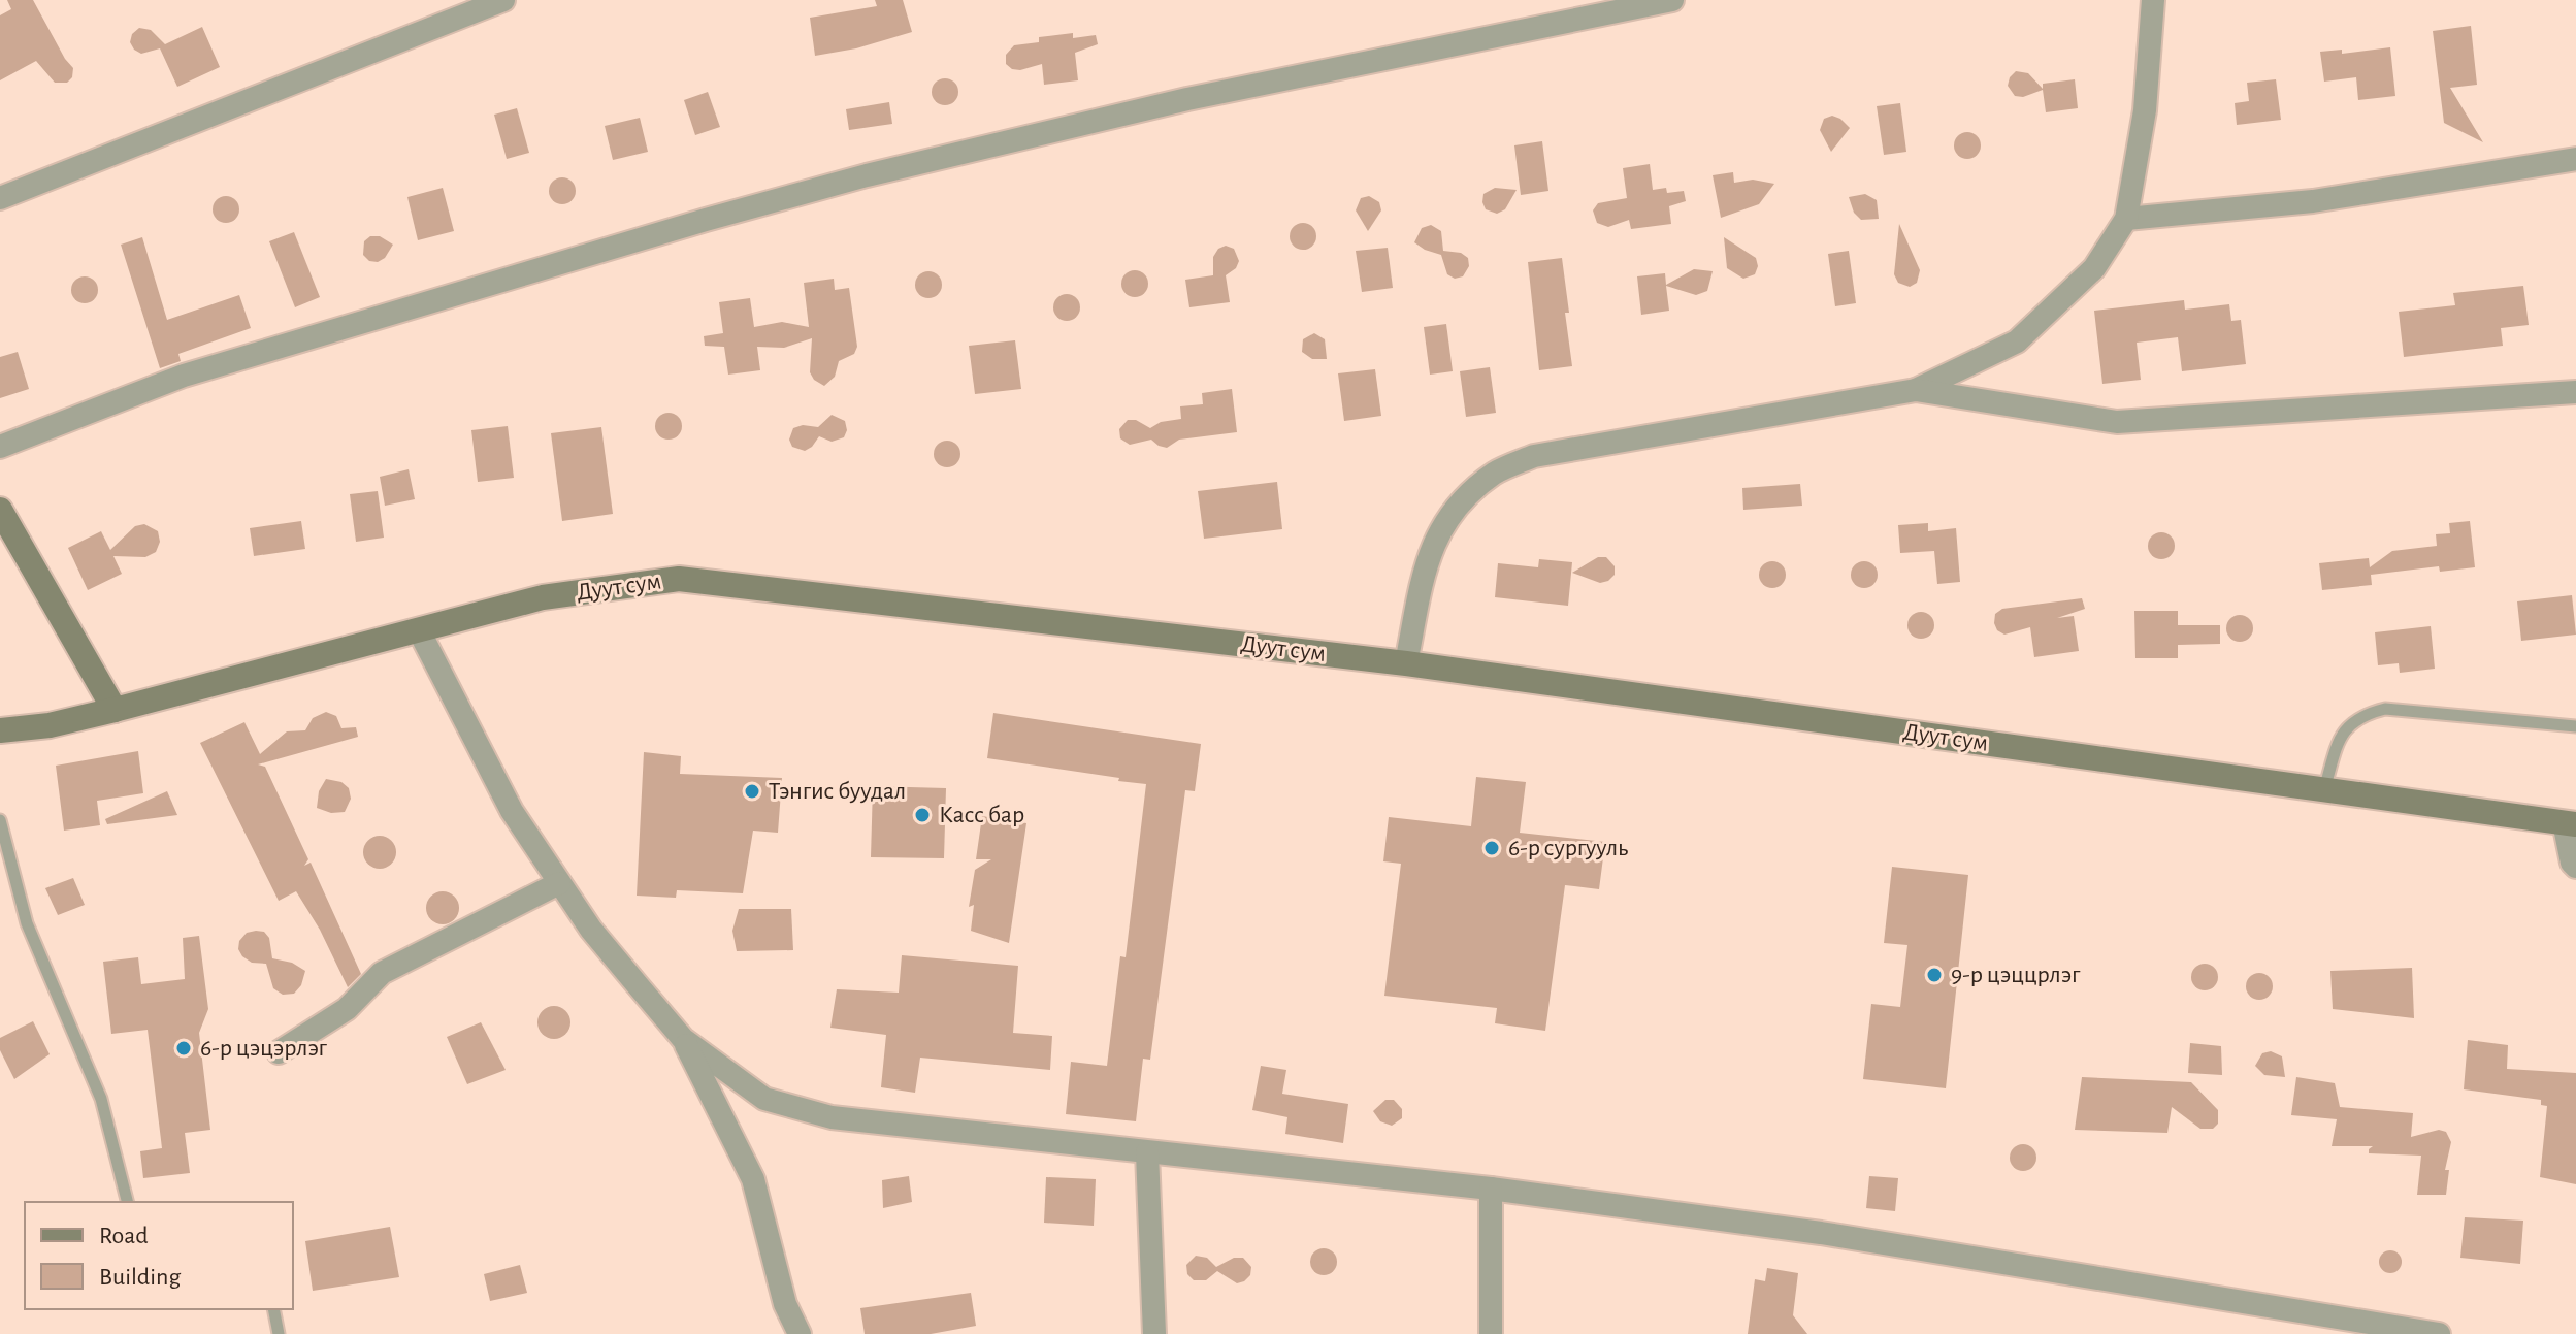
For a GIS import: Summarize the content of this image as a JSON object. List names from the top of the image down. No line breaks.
{"streets":{"main road":["Дуут сум"]},"places":["Тэнгис буудал","Касс бар","6-р сургууль","9-р цэццрлэг","6-р цэцэрлэг"],"legend":["Road","Building"]}
